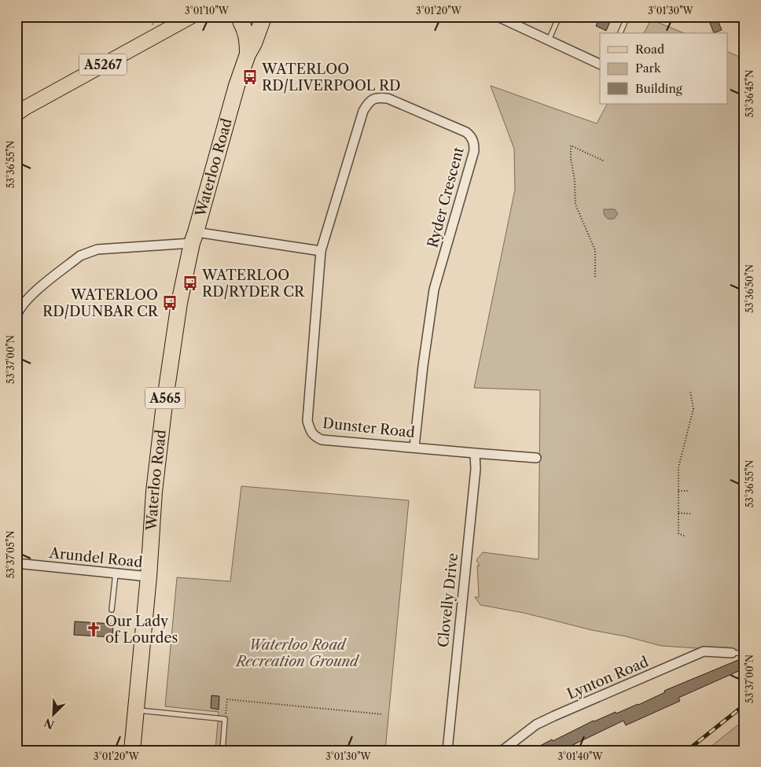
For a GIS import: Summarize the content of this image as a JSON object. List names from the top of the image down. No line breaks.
{"streets":{"highway":["Waterloo Road","A565"],"main road":["A5267"],"street":["Ryder Crescent","Dunster Road","Arundel Road","Clovelly Drive","Lynton Road"]},"crossings":[["Waterloo Road","A565"],["Waterloo Road","Arundel Road"],["Ryder Crescent","Dunster Road"],["Dunster Road","Clovelly Drive"]],"parks":["Waterloo Road Recreation Ground"],"places":{"bus stop":["WATERLOO RD/LIVERPOOL RD","WATERLOO RD/RYDER CR","WATERLOO RD/DUNBAR CR"],"church":["Our Lady of Lourdes"]},"legend":["Road","Park","Building"],"north":"bottom left","coordinates":["3°01'10\"W","3°01'20\"W","3°01'30\"W","53°36'45\"N","53°36'55\"N","53°36'50\"N","53°37'00\"N","53°37'05\"N","3°01'40\"W"]}
